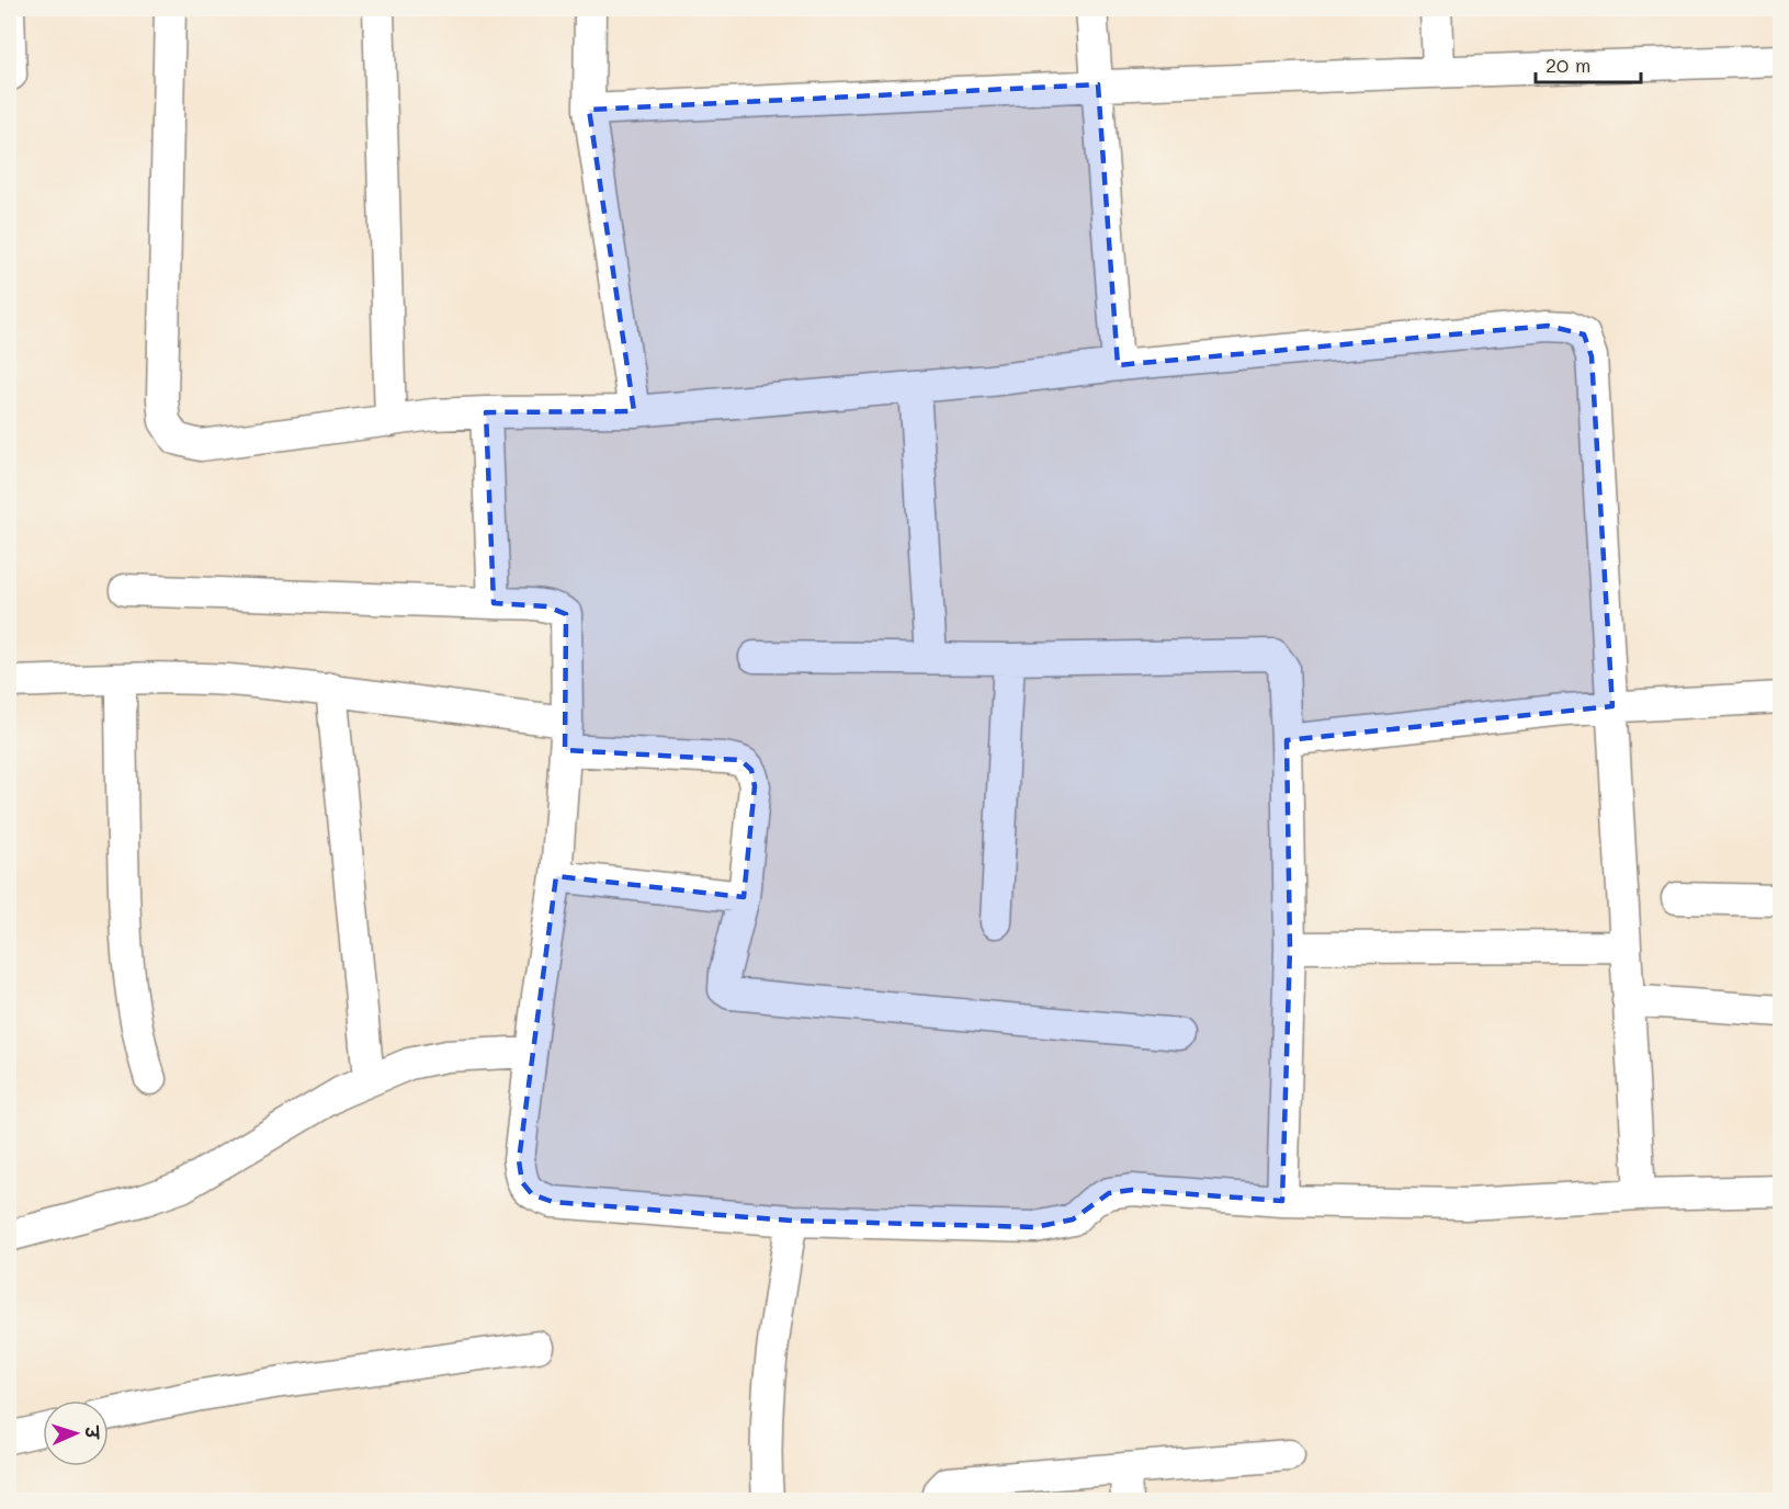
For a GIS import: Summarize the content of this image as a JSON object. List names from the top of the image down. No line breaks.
{"scale_bar":"20 m","north":"right"}
